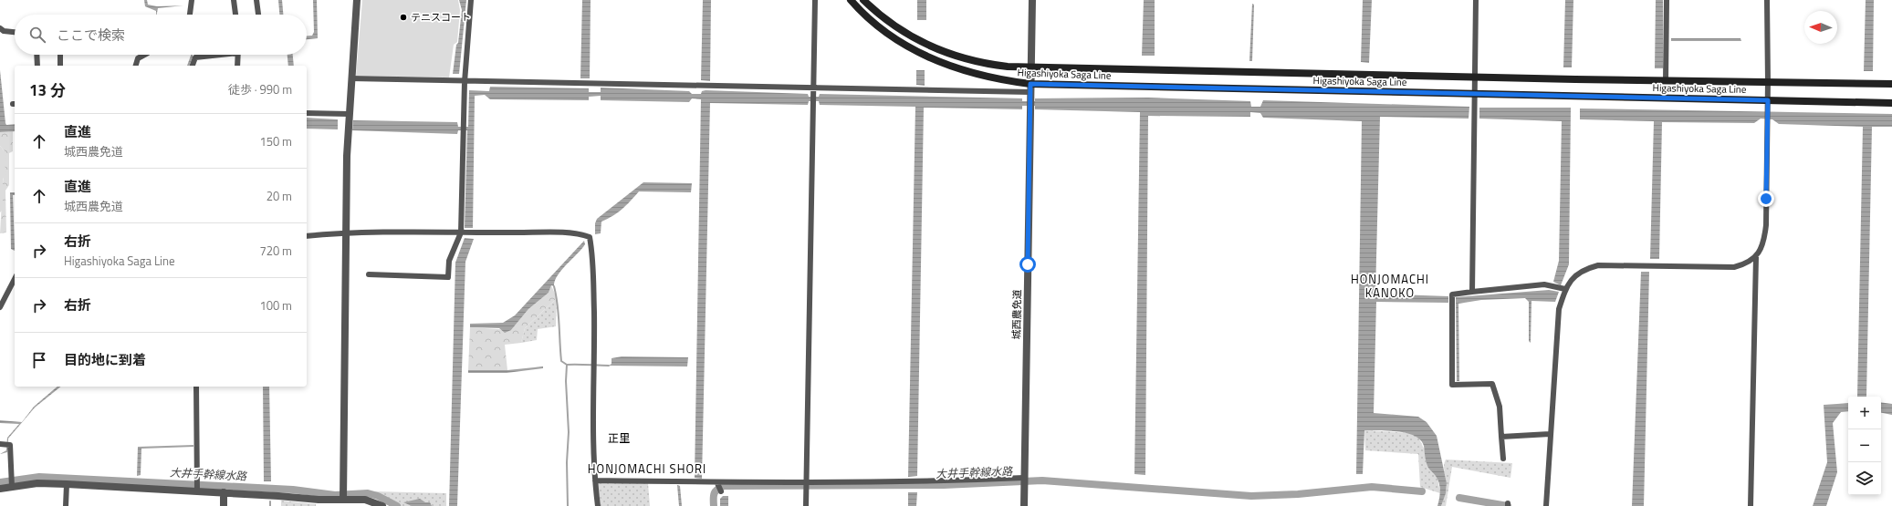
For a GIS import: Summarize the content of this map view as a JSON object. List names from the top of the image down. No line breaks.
{"streets":{"main road":["Higashiyoka Saga Line"],"street":["城西農免道"]},"districts":["HONJOMACHI KANOKO","正里","HONJOMACHI SHORI"],"water":["大井手幹線水路"],"places":["テニスコート"],"north":"left","page":{"search":"ここで検索","heading":["13 分","徒歩 · 990 m"],"list":[["直進","城西農免道","150 m"],["直進","城西農免道","20 m"],["右折","Higashiyoka Saga Line","720 m"],["右折","100 m"],"目的地に到着"],"map_buttons":["+","−"]}}
